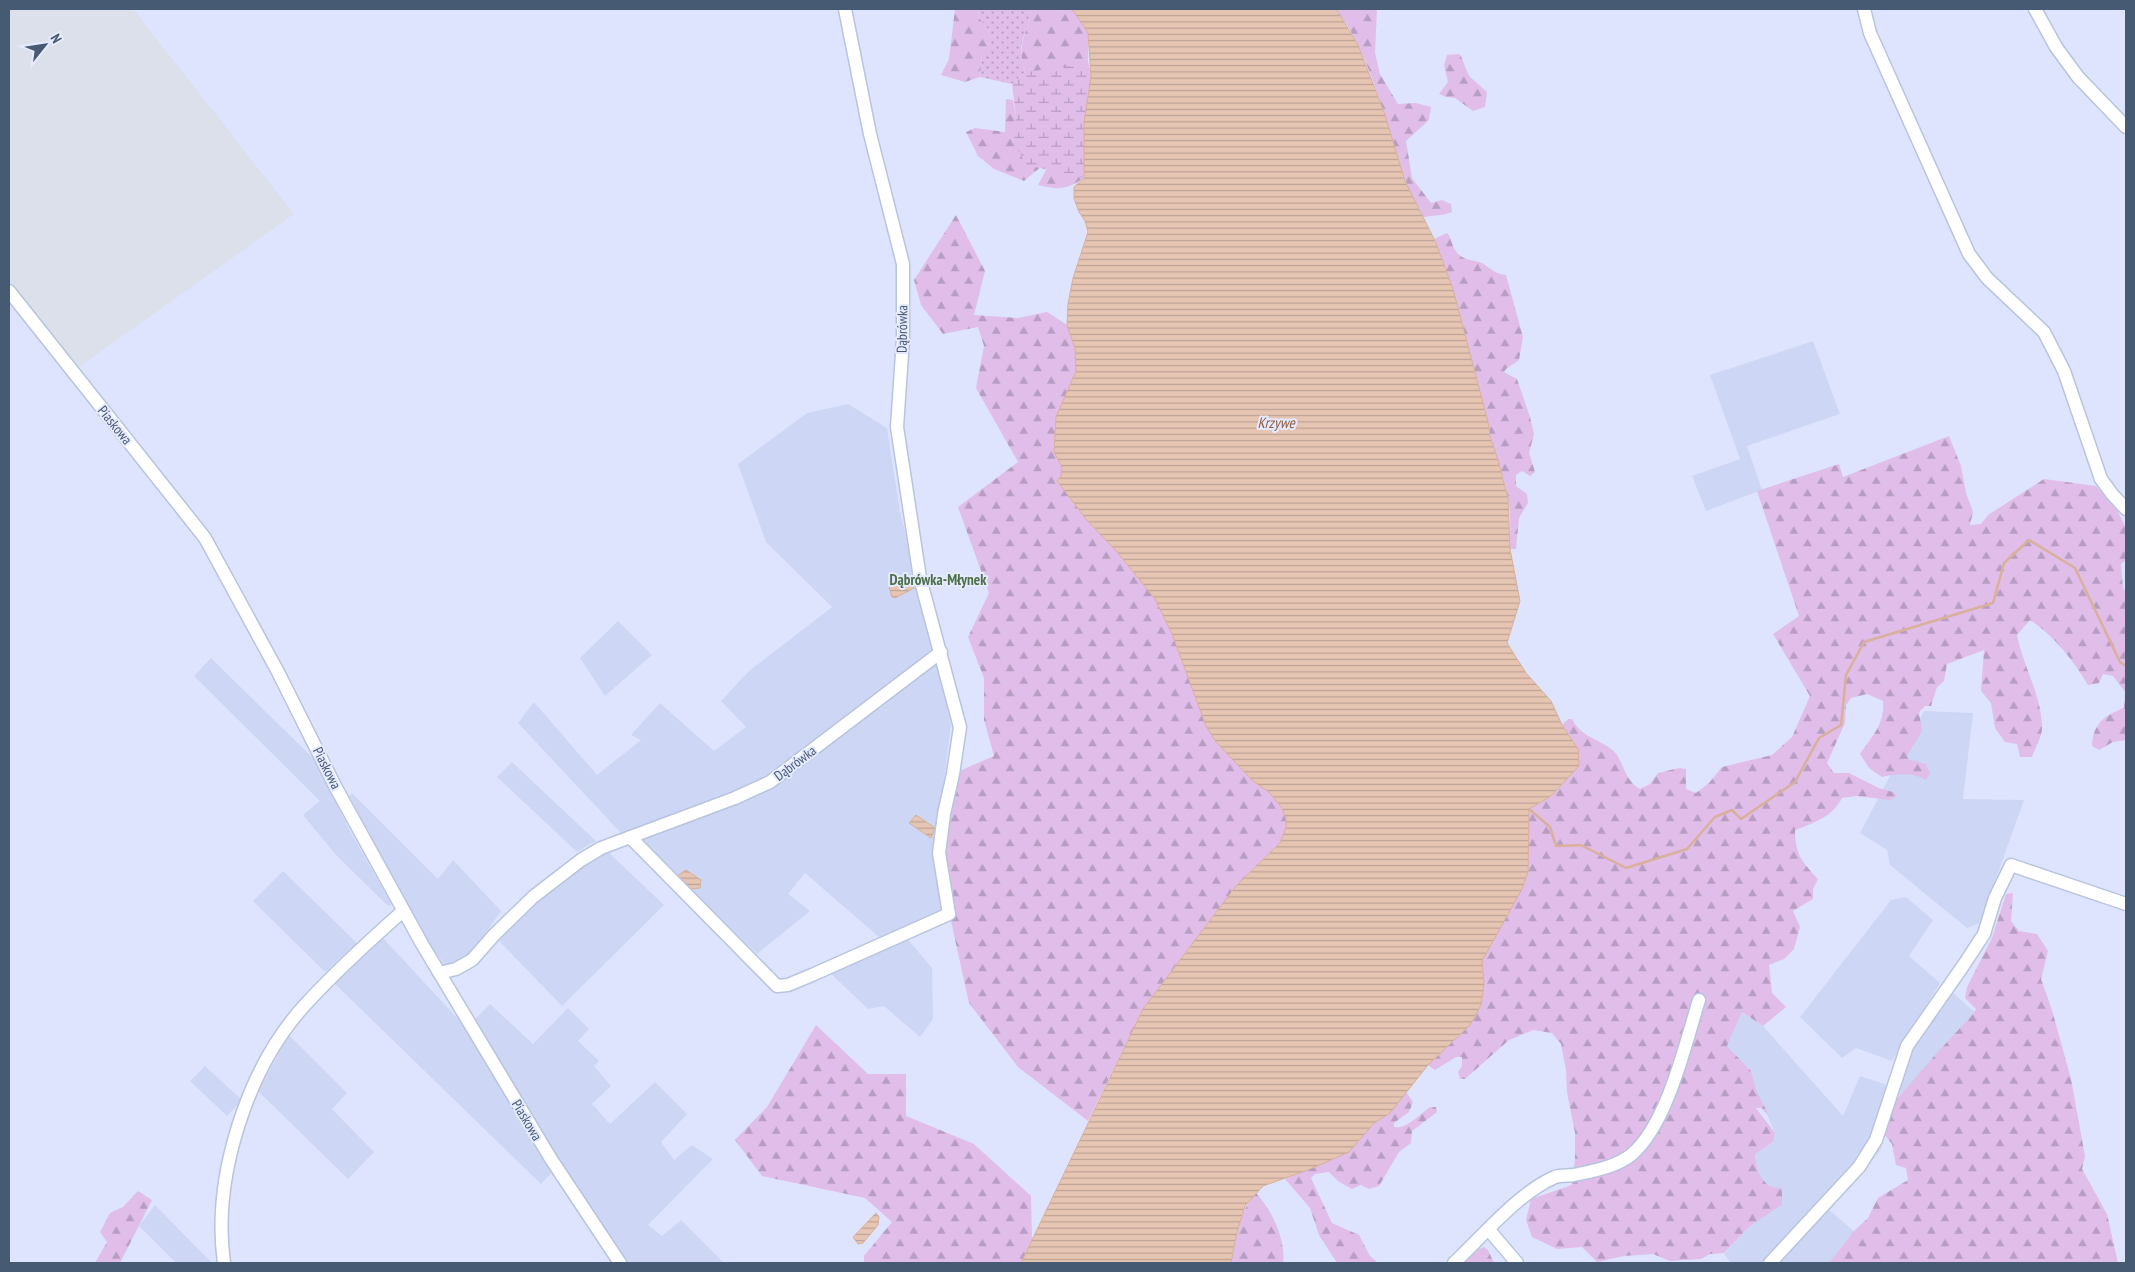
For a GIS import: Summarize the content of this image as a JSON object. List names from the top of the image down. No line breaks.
{"streets":{"street":["Dąbrówka","Piaskowa"]},"crossings":[["Dąbrówka","Piaskowa"]],"districts":["Dąbrówka-Młynek"],"water":["Krzywe"],"north":"top right"}
